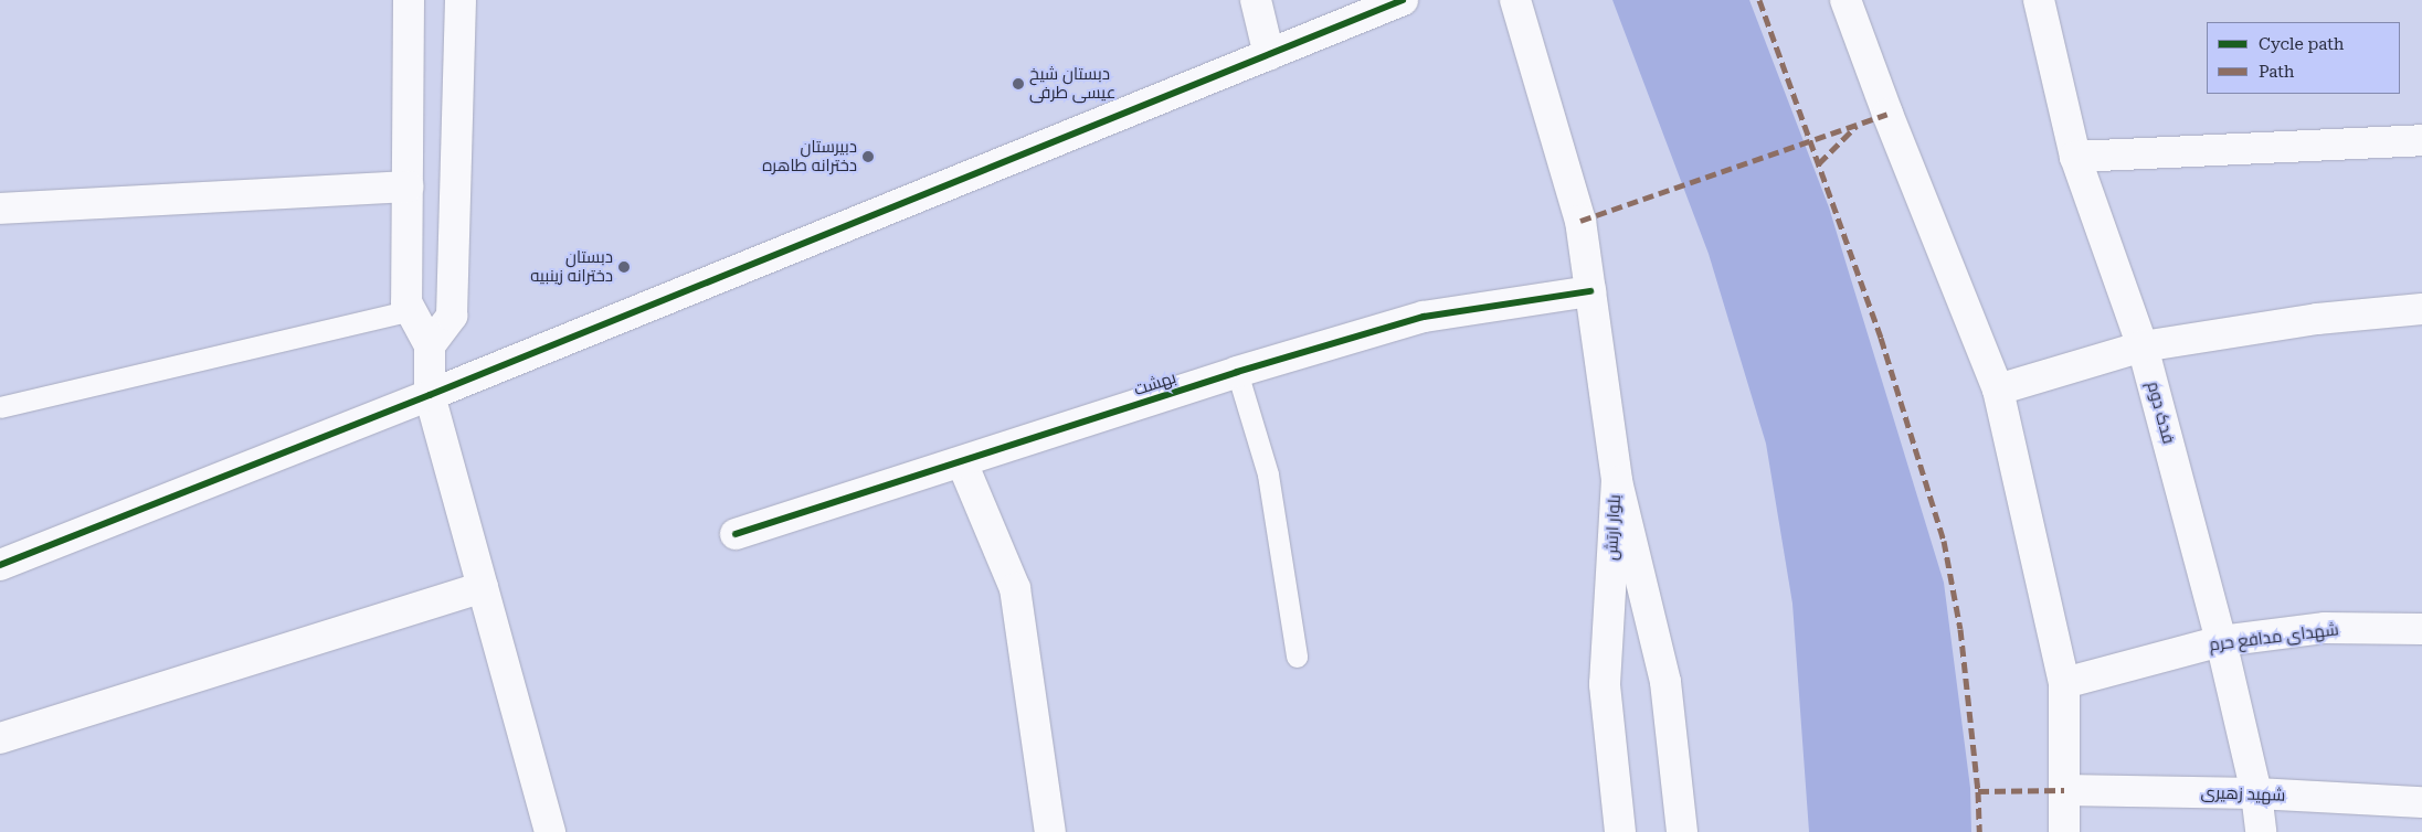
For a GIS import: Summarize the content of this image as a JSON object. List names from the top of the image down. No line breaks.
{"streets":{"street":["بهشت","فدک دوم","بلوار ارتش","شهدای مدافع حرم","شهید زهیری"]},"crossings":[["فدک دوم","شهدای مدافع حرم"],["فدک دوم","شهید زهیری"]],"places":["دبستان شیخ عیسی طرفی","دبیرستان دخترانه طاهره","دبستان دخترانه زینبیه"],"legend":["Cycle path","Path"]}
